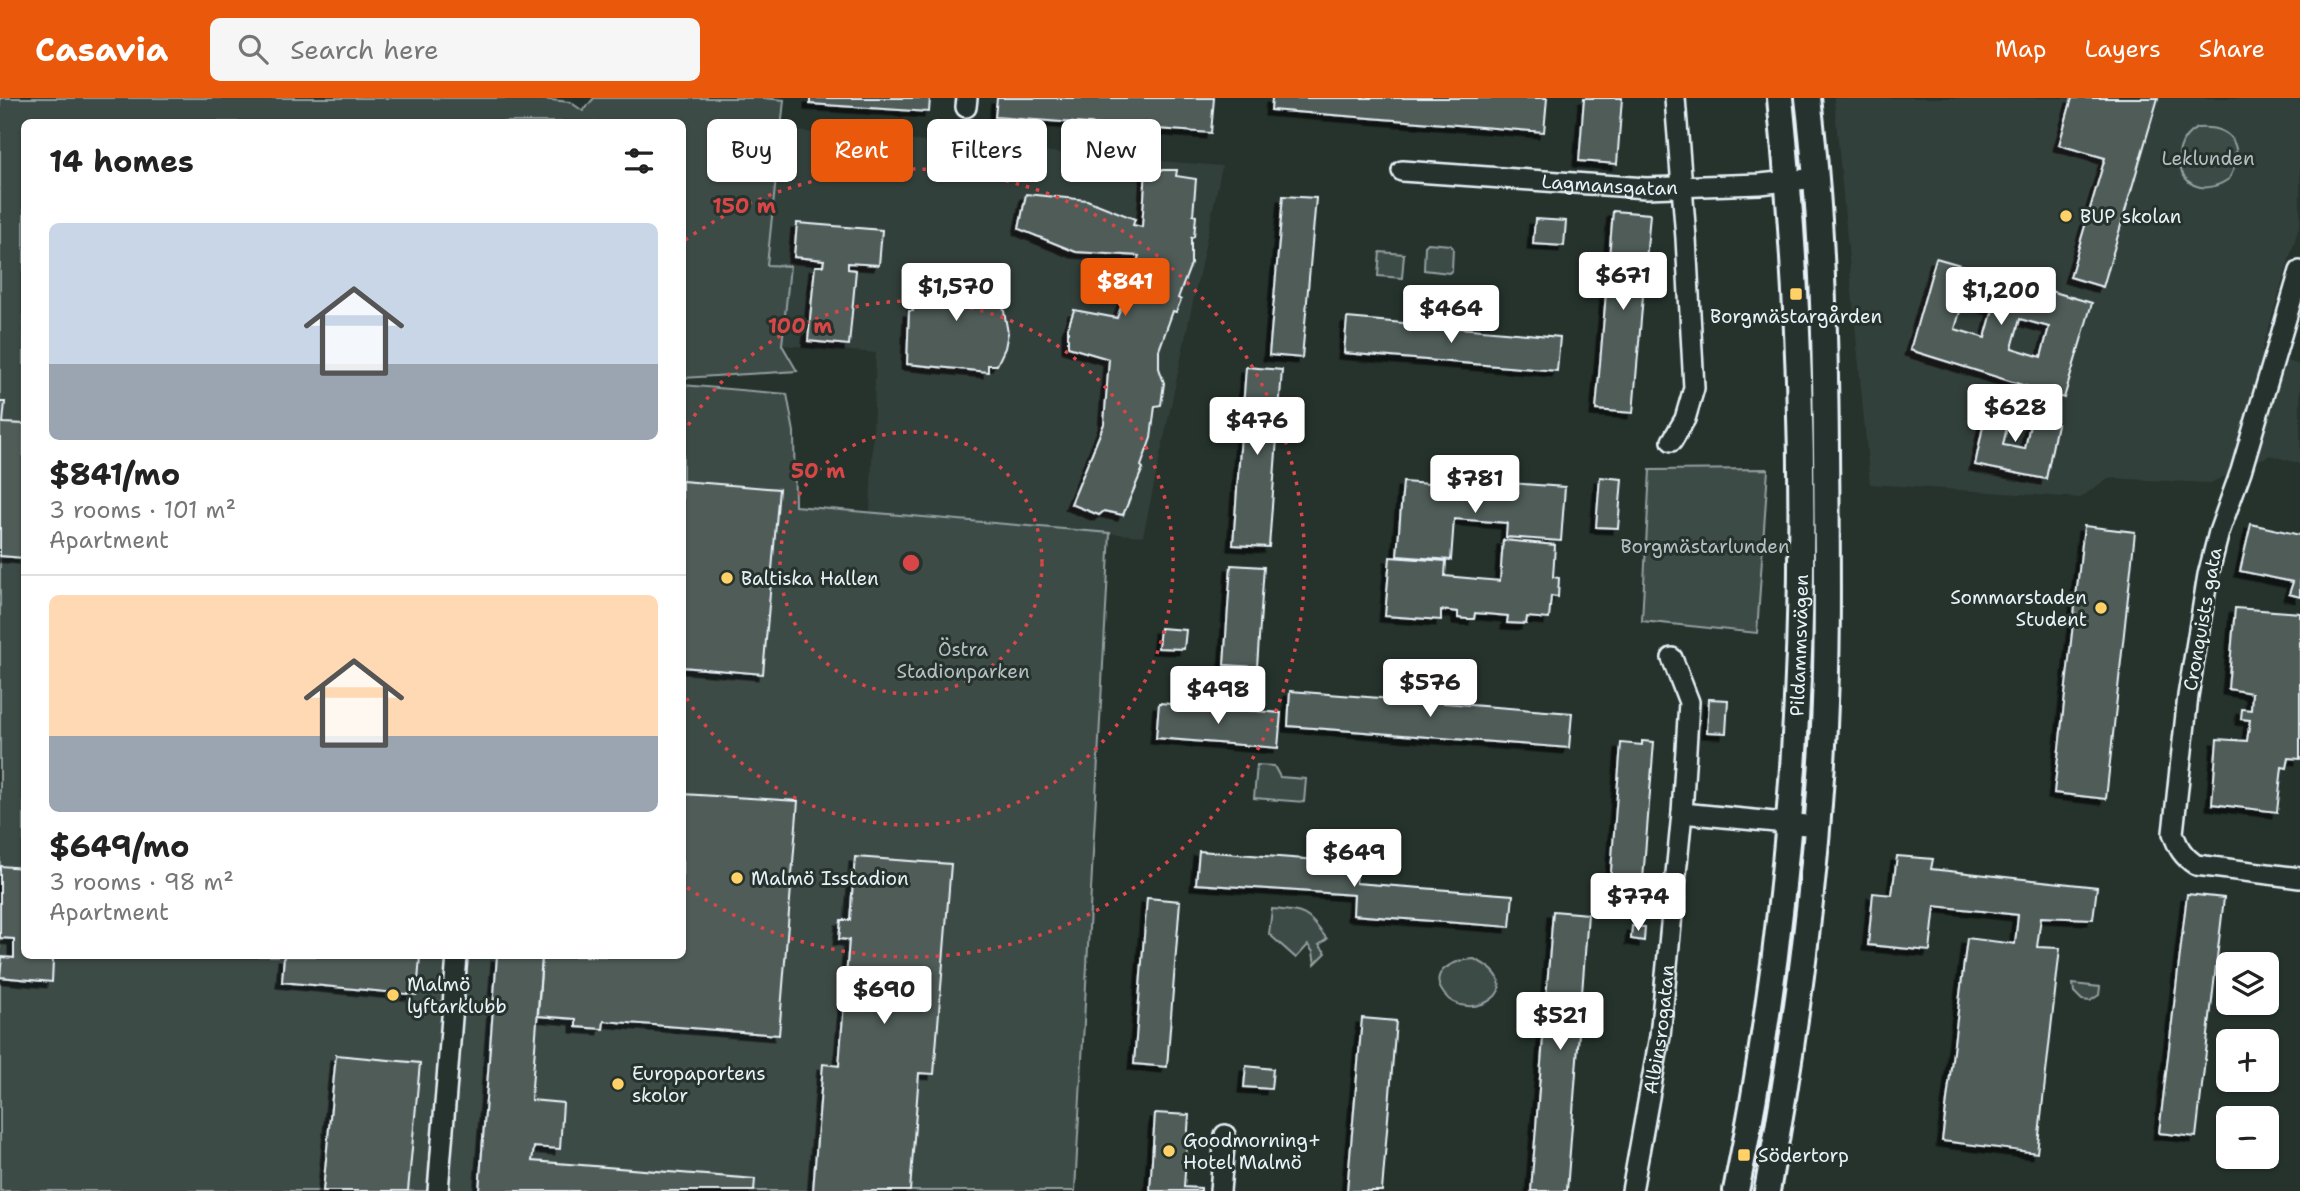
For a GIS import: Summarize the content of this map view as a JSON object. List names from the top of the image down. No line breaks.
{"streets":{"main road":["Pildammsvägen"],"street":["Lagmansgatan","Cronquists gata","Albinsrogatan"]},"crossings":[["Lagmansgatan","Pildammsvägen"]],"parks":["Leklunden","Borgmästarlunden","Östra Stadionparken"],"places":{"other":["BUP skolan","Baltiska Hallen","Sommarstaden Student","Malmö Isstadion","Malmö lyftarklubb","Europaportens skolor","Goodmorning+ Hotel Malmö"],"transit":["Borgmästargården","Södertorp"]},"page":{"header":"Casavia","search":"Search here","nav":["Map","Layers","Share"],"chip":["Buy","Rent","Filters","New"],"heading":"14 homes","list":[{"name":"$841/mo","note":"3 rooms · 101 m² · Apartment"},{"name":"$649/mo","note":"3 rooms · 98 m² · Apartment"}],"price":["$671","$841","$1,570","$1,200","$464","$628","$476","$781","$576","$498","$649","$774","$690","$521"],"map_buttons":["+","−"]},"rings":["150 m","100 m","50 m"]}
